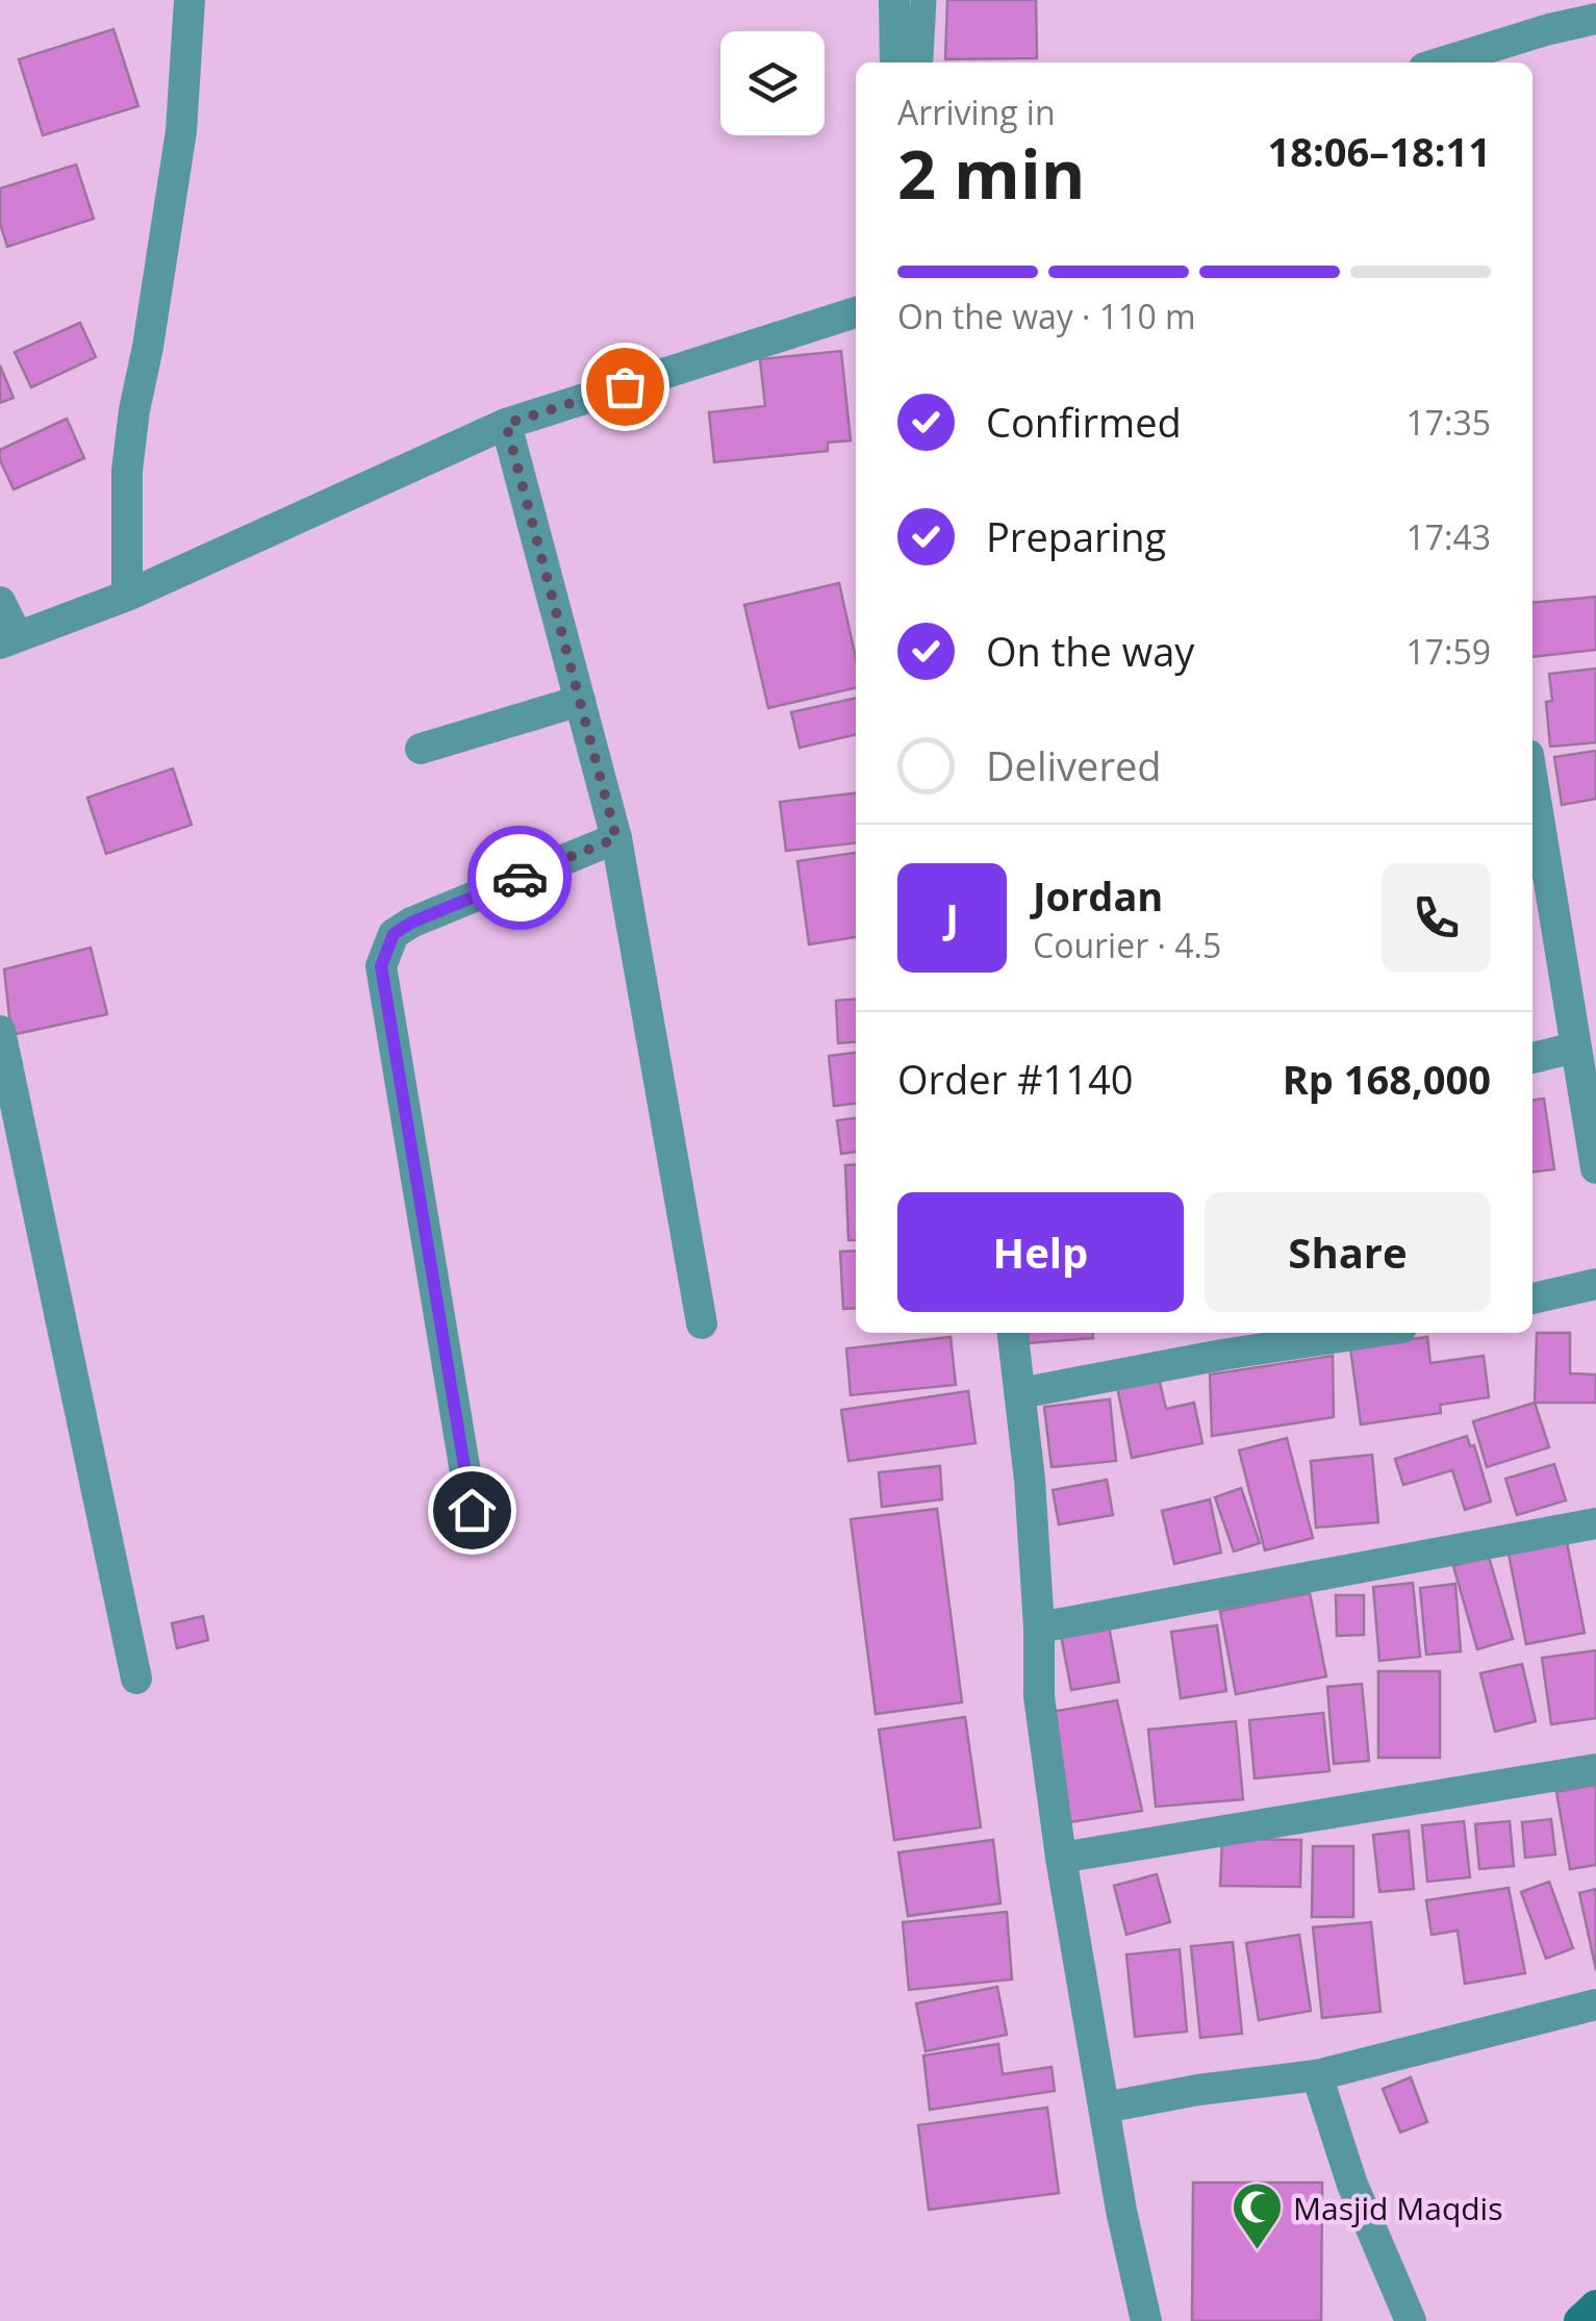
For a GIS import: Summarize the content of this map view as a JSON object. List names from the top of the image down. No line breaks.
{"places":{"mosque":["Masjid Maqdis"]},"page":{"heading":["2 min","Arriving in","18:06–18:11"],"panel":["Jordan","Courier · 4.5","Order #1140","Rp 168,000"],"bar":"On the way · 110 m","list":[["Confirmed","17:35"],["Preparing","17:43"],["On the way","17:59"],"Delivered"],"round":"J","buttons":["Help","Share"]}}
